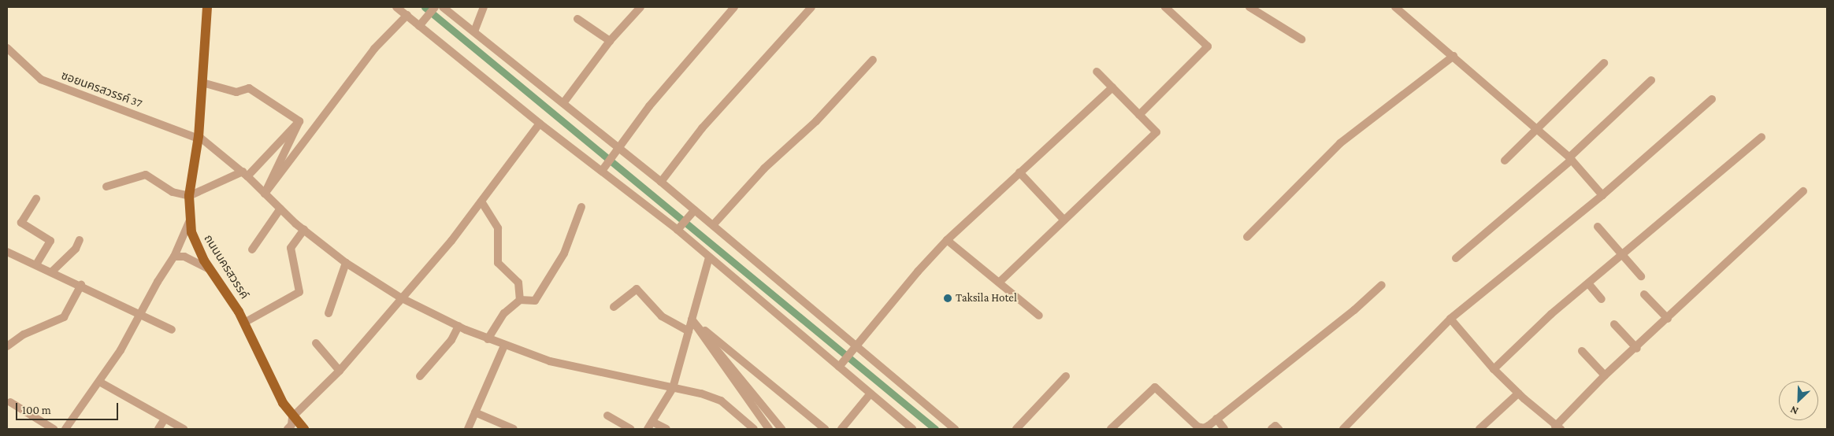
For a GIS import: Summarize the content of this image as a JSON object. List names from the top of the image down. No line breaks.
{"streets":{"main road":["ถนนนครสวรรค์"],"street":["ซอยนครสวรรค์ 37"]},"crossings":[["ซอยนครสวรรค์ 37","ถนนนครสวรรค์"]],"places":["Taksila Hotel"],"scale_bar":"100 m","north":"bottom left"}
